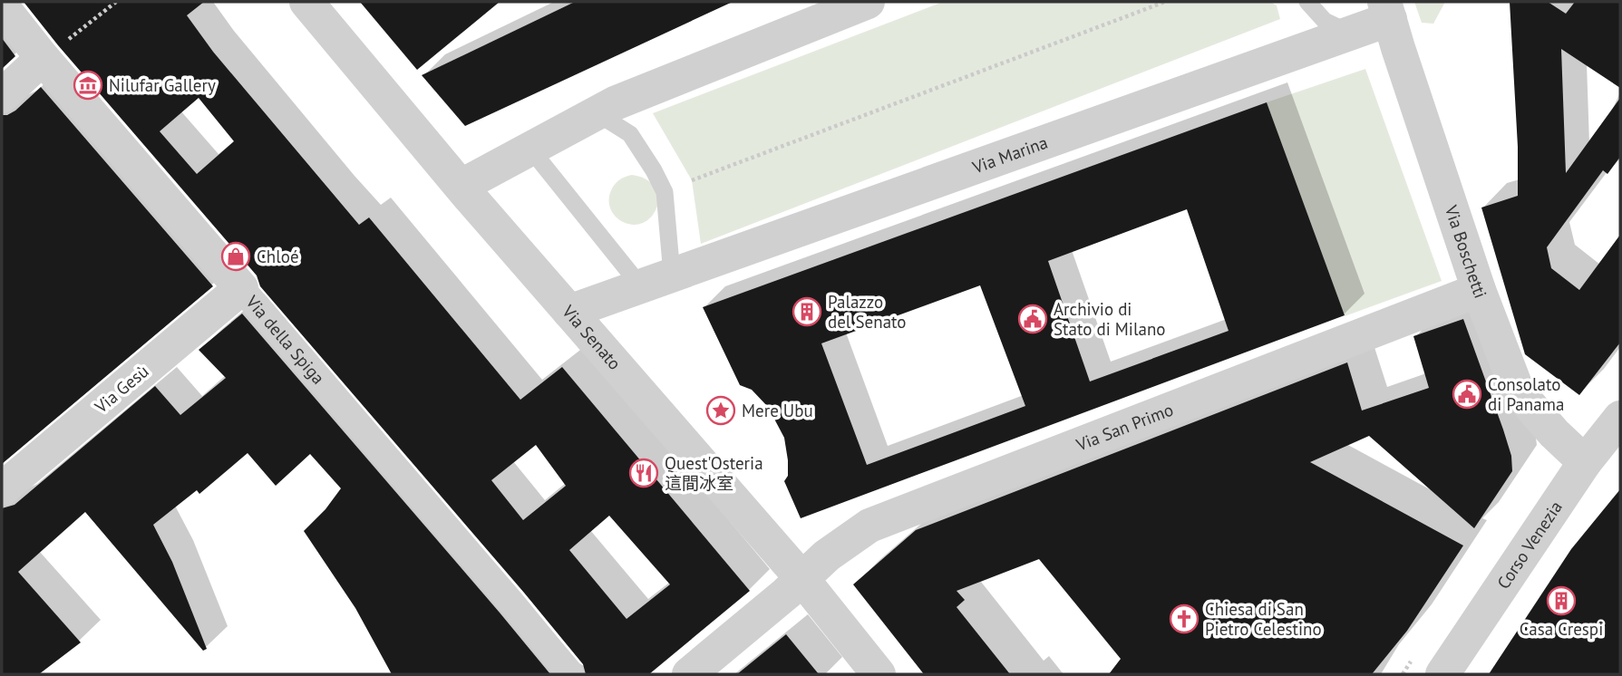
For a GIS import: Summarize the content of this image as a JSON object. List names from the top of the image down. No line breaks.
{"streets":{"street":["Via Marina","Via Boschetti","Via Senato","Via della Spiga","Via Gesù","Via San Primo","Corso Venezia"]},"crossings":[["Via Marina","Via Boschetti"],["Via Marina","Via Senato"],["Via Boschetti","Via San Primo"],["Via Boschetti","Corso Venezia"],["Via Senato","Via San Primo"],["Via della Spiga","Via Gesù"]],"places":{"museum":["Nilufar Gallery"],"shop":["Chloé"],"building":["Palazzo del Senato","Casa Crespi"],"public building":["Archivio di Stato di Milano","Consolato di Panama"],"place":["Mere Ubu"],"restaurant":["Quest'Osteria 這間冰室"],"church":["Chiesa di San Pietro Celestino"]}}
